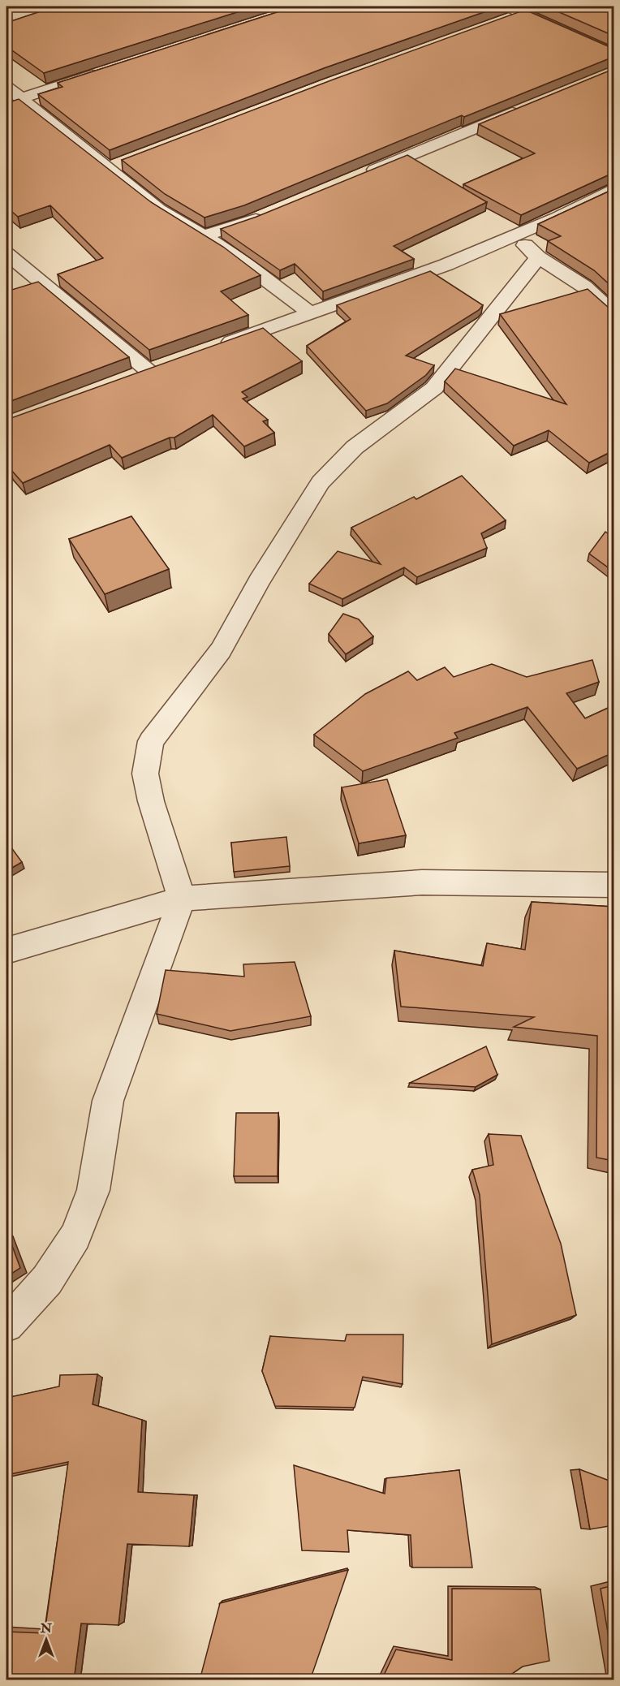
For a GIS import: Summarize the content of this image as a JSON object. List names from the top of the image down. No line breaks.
{"north":"top"}
